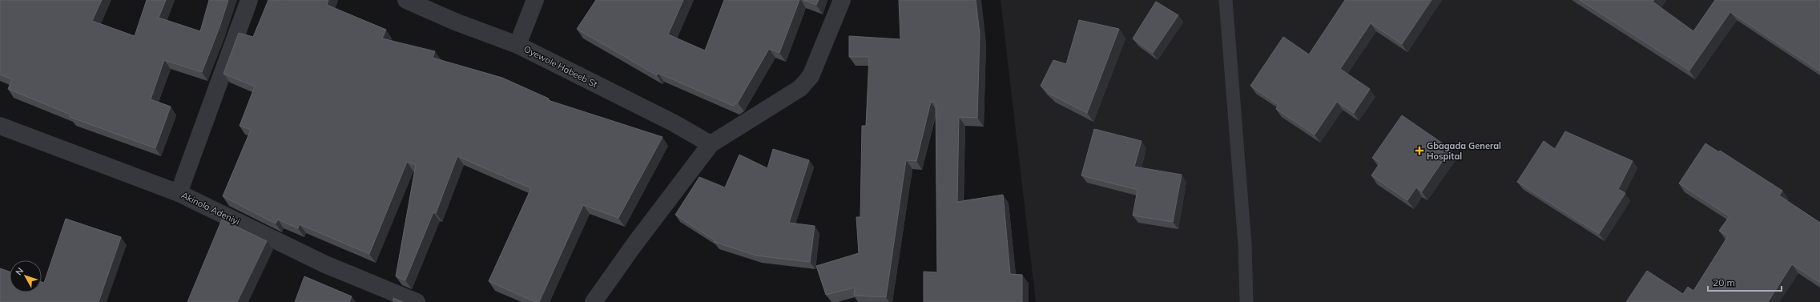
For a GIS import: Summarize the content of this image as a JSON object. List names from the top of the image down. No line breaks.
{"streets":{"street":["Oyewole Habeeb St","Akinola Adeniyi"]},"places":{"health":["Gbagada General Hospital"]},"scale_bar":"20 m","north":"top left"}
